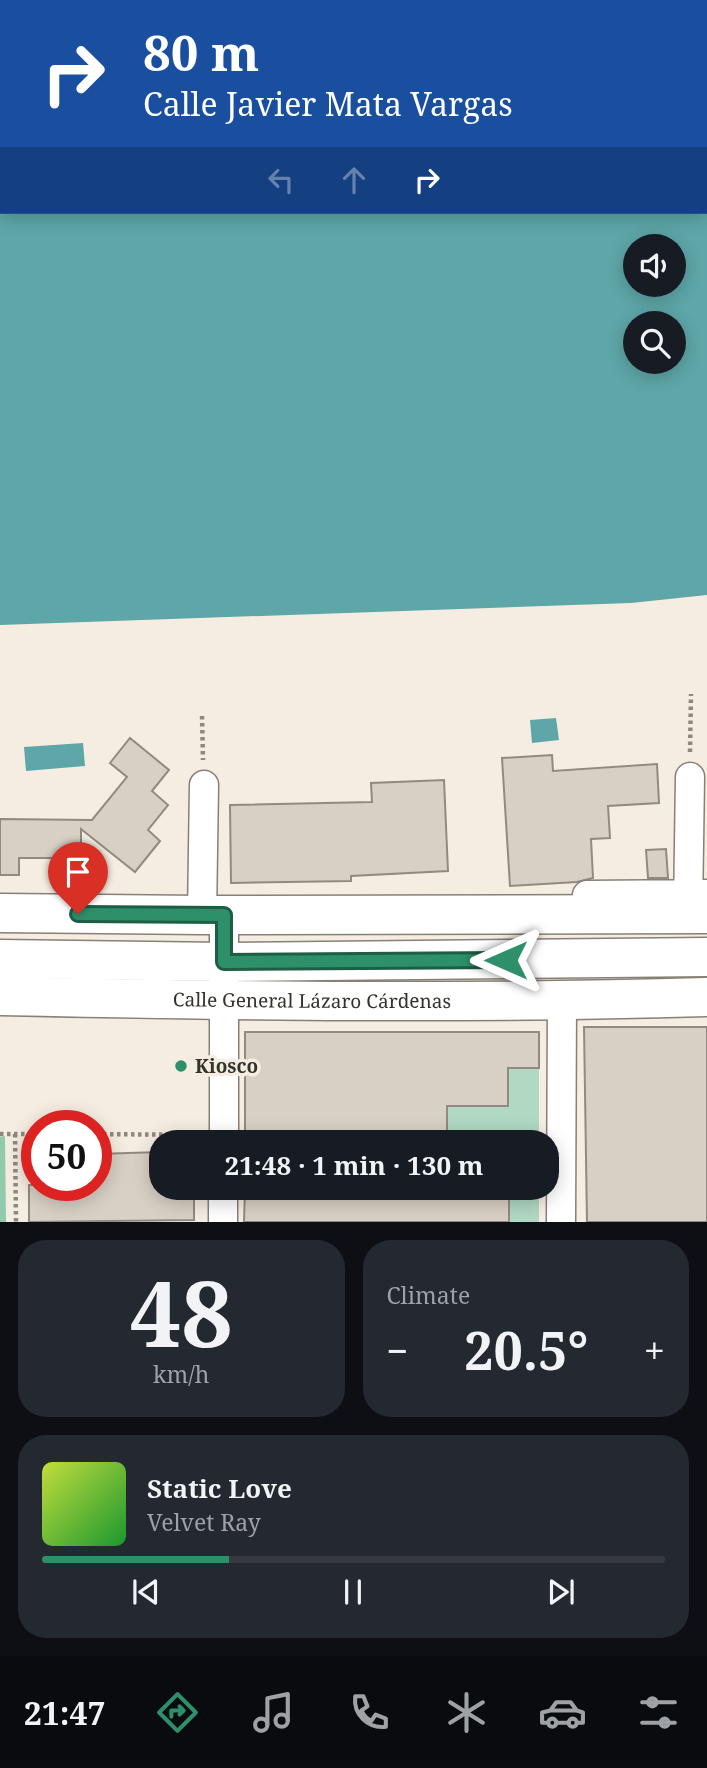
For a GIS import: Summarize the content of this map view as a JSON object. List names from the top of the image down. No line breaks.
{"streets":{"street":["Calle General Lázaro Cárdenas"]},"places":["Kiosco"],"page":{"turn":["80 m","Calle Javier Mata Vargas"],"limit":"50","trip":"21:48 · 1 min · 130 m","tile":[["48","km/h"],"Climate"],"heat":["−","20.5°","+"],"song":["Static Love","Velvet Ray"],"tabs":"21:47"}}
